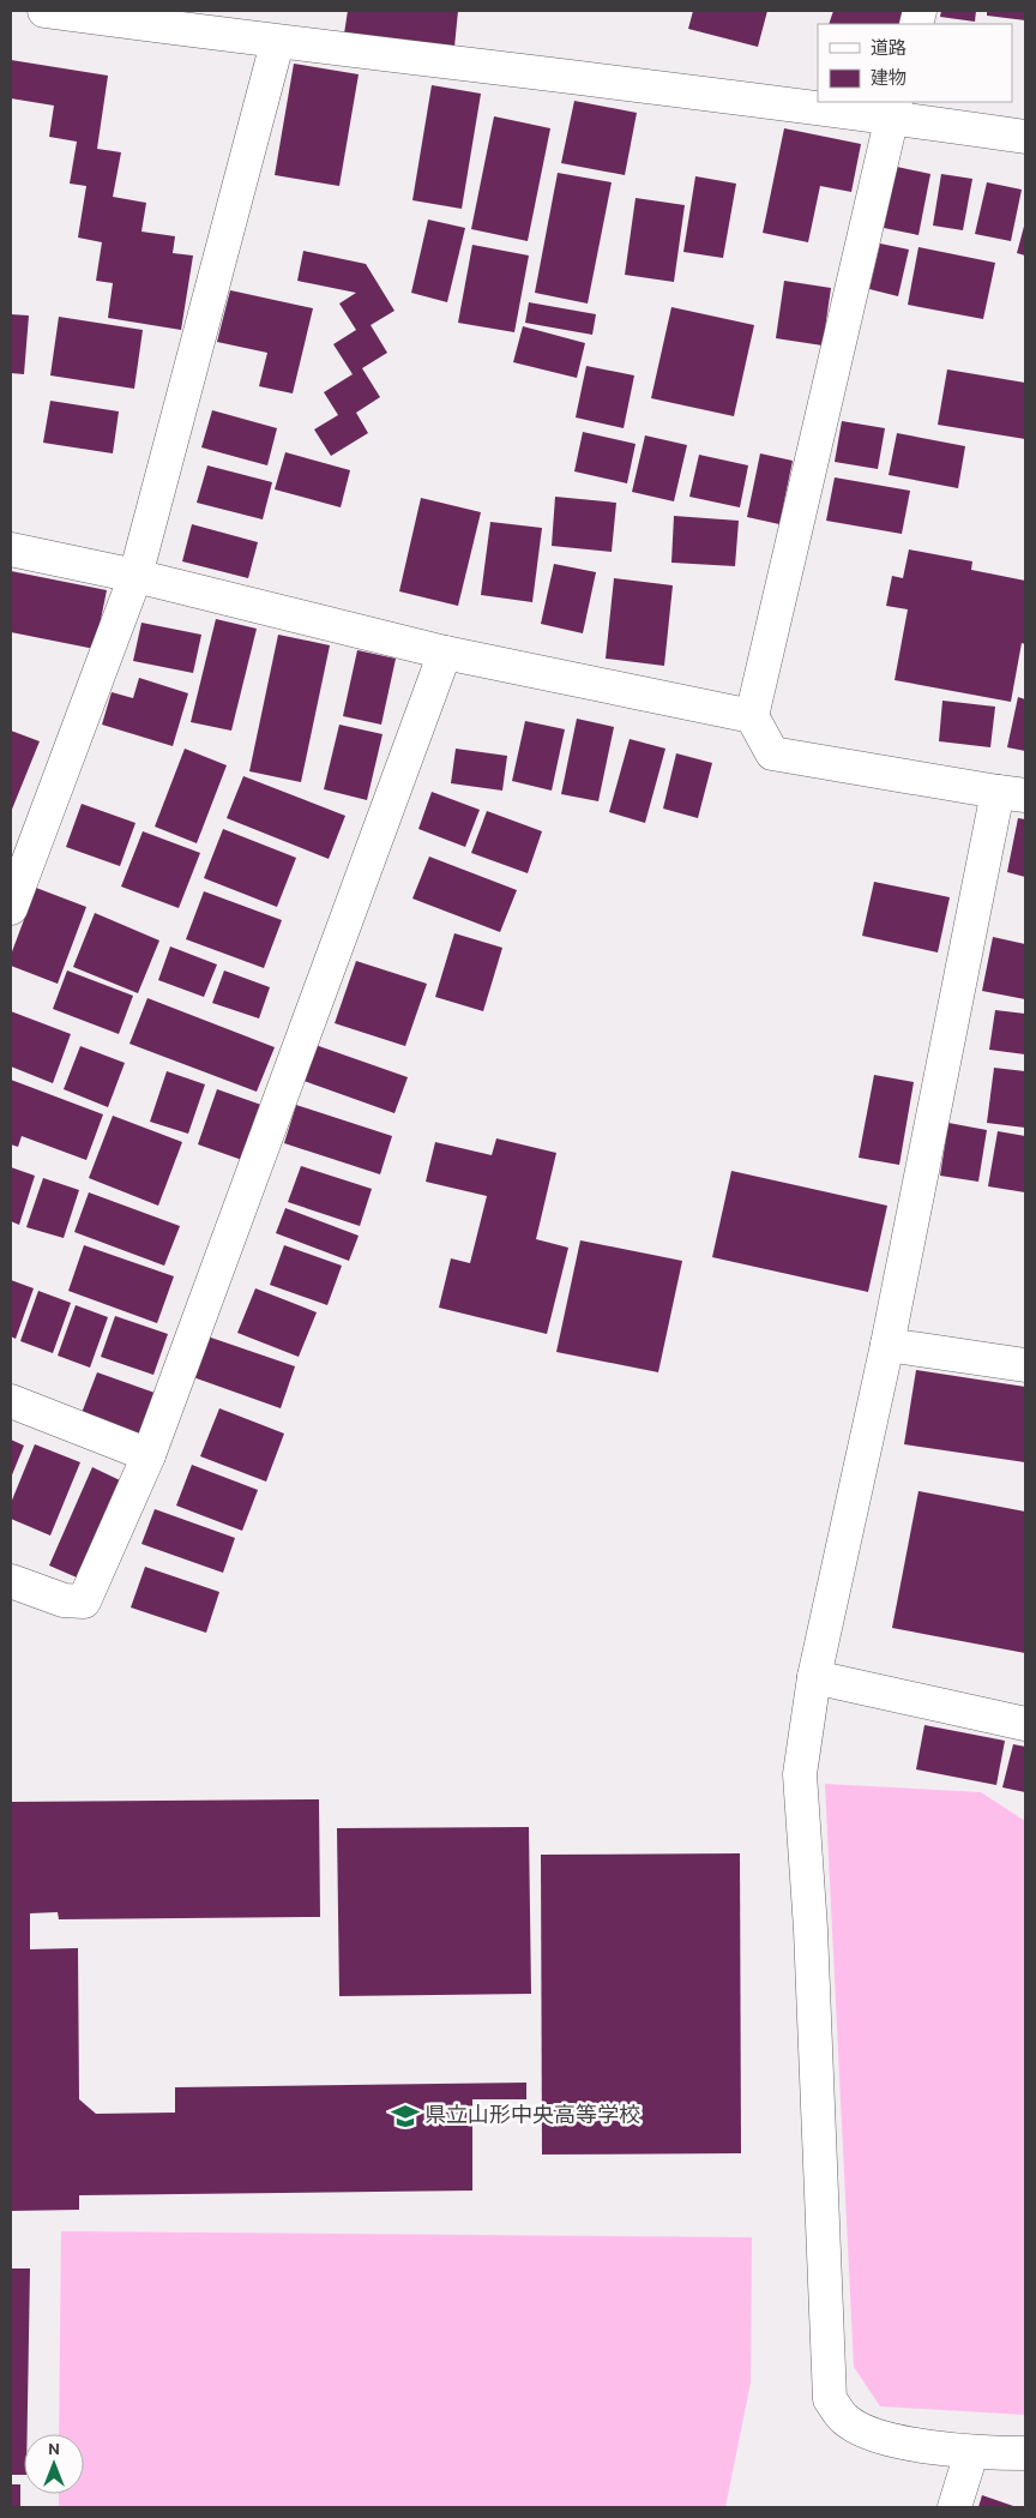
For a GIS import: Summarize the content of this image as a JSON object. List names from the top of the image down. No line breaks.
{"places":{"school or university":["県立山形中央高等学校"]},"legend":["道路","建物"],"north":"top"}
